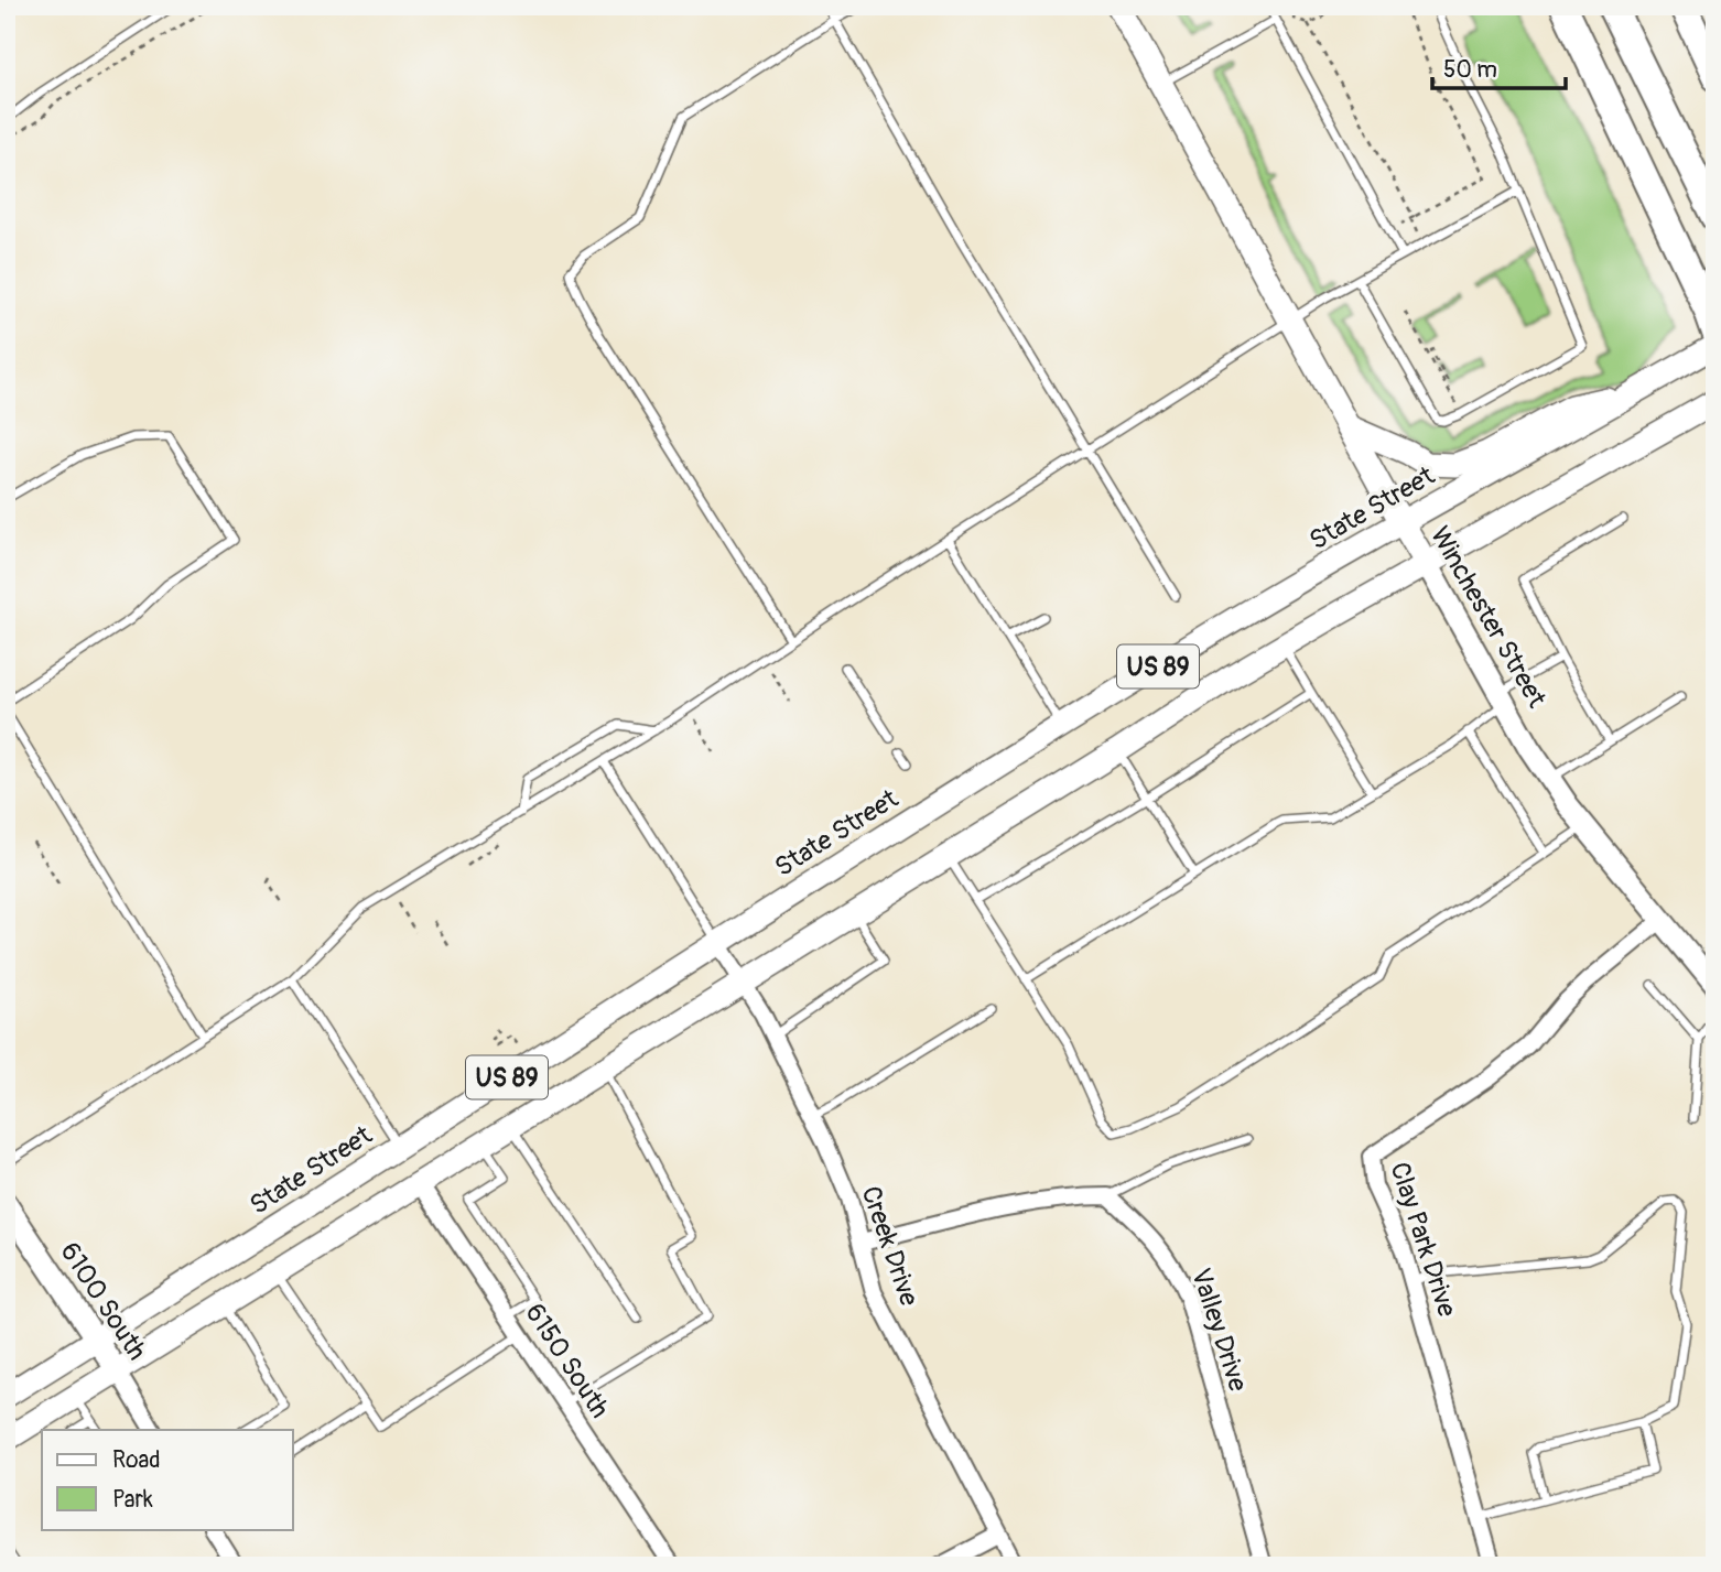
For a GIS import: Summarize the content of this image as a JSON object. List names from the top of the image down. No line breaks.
{"streets":{"main road":["State Street","Winchester Street","US 89","6100 South"],"street":["Clay Park Drive","Creek Drive","Valley Drive","6150 South"]},"crossings":[["State Street","Winchester Street"],["State Street","Creek Drive"],["State Street","6100 South"],["Winchester Street","US 89"],["Winchester Street","Clay Park Drive"],["US 89","Creek Drive"],["US 89","6100 South"],["US 89","6150 South"]],"legend":["Road","Park"],"scale_bar":"50 m"}
